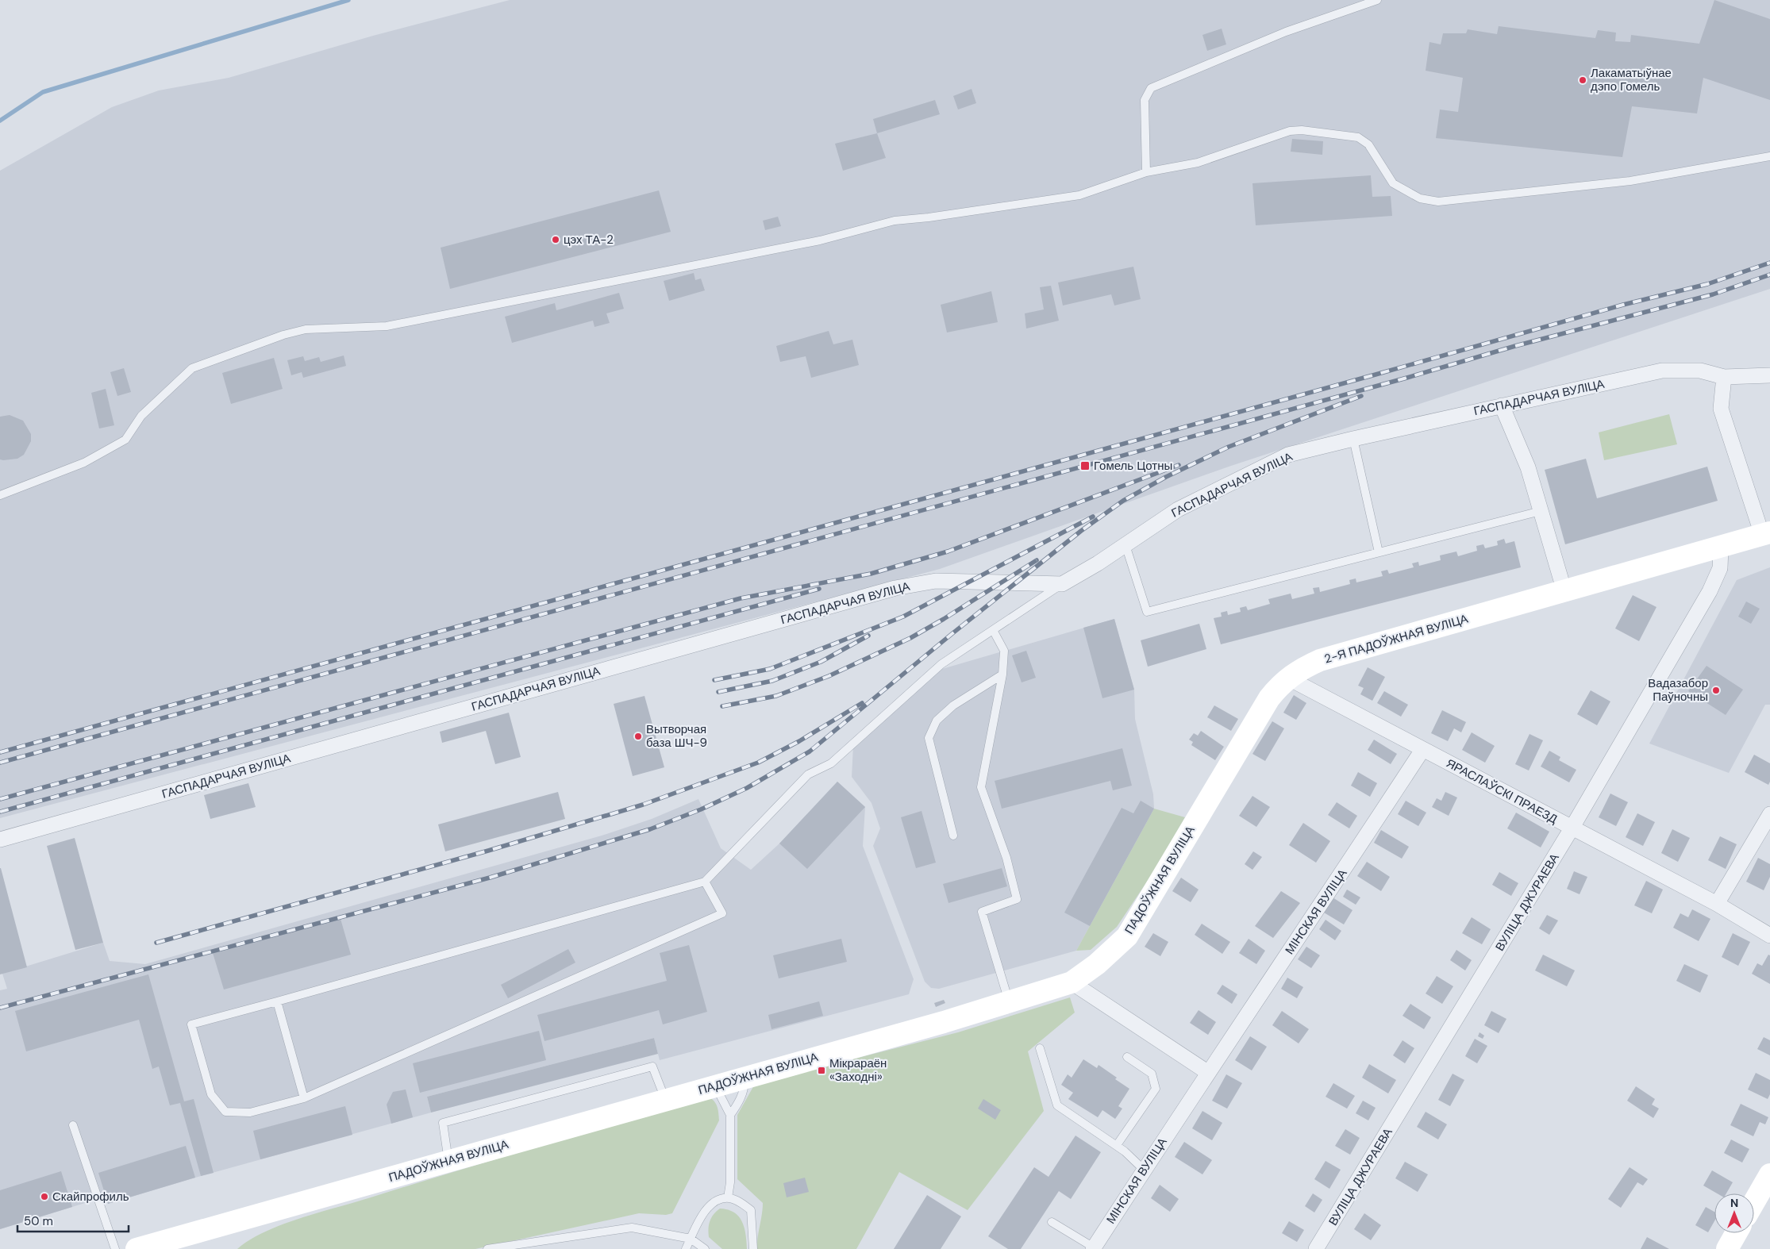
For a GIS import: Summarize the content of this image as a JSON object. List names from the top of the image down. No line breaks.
{"streets":{"main road":["2-Я ПАДОЎЖНАЯ ВУЛІЦА","ПАДОЎЖНАЯ ВУЛІЦА"],"street":["ГАСПАДАРЧАЯ ВУЛІЦА","ЯРАСЛАЎСКІ ПРАЕЗД","ВУЛІЦА ДЖУРАЕВА","МІНСКАЯ ВУЛІЦА"]},"crossings":[["2-Я ПАДОЎЖНАЯ ВУЛІЦА","ЯРАСЛАЎСКІ ПРАЕЗД"],["2-Я ПАДОЎЖНАЯ ВУЛІЦА","ПАДОЎЖНАЯ ВУЛІЦА"],["2-Я ПАДОЎЖНАЯ ВУЛІЦА","ВУЛІЦА ДЖУРАЕВА"],["ЯРАСЛАЎСКІ ПРАЕЗД","ВУЛІЦА ДЖУРАЕВА"],["ЯРАСЛАЎСКІ ПРАЕЗД","МІНСКАЯ ВУЛІЦА"]],"places":{"other":["Лакаматыўнае дэпо Гомель","цэх ТА-2","Вадазабор Паўночны","Вытворчая база ШЧ-9","Скайпрофиль"],"transit":["Гомель Цотны","Мікрараён «Заходні»"]},"scale_bar":"50 m","north":"top"}
